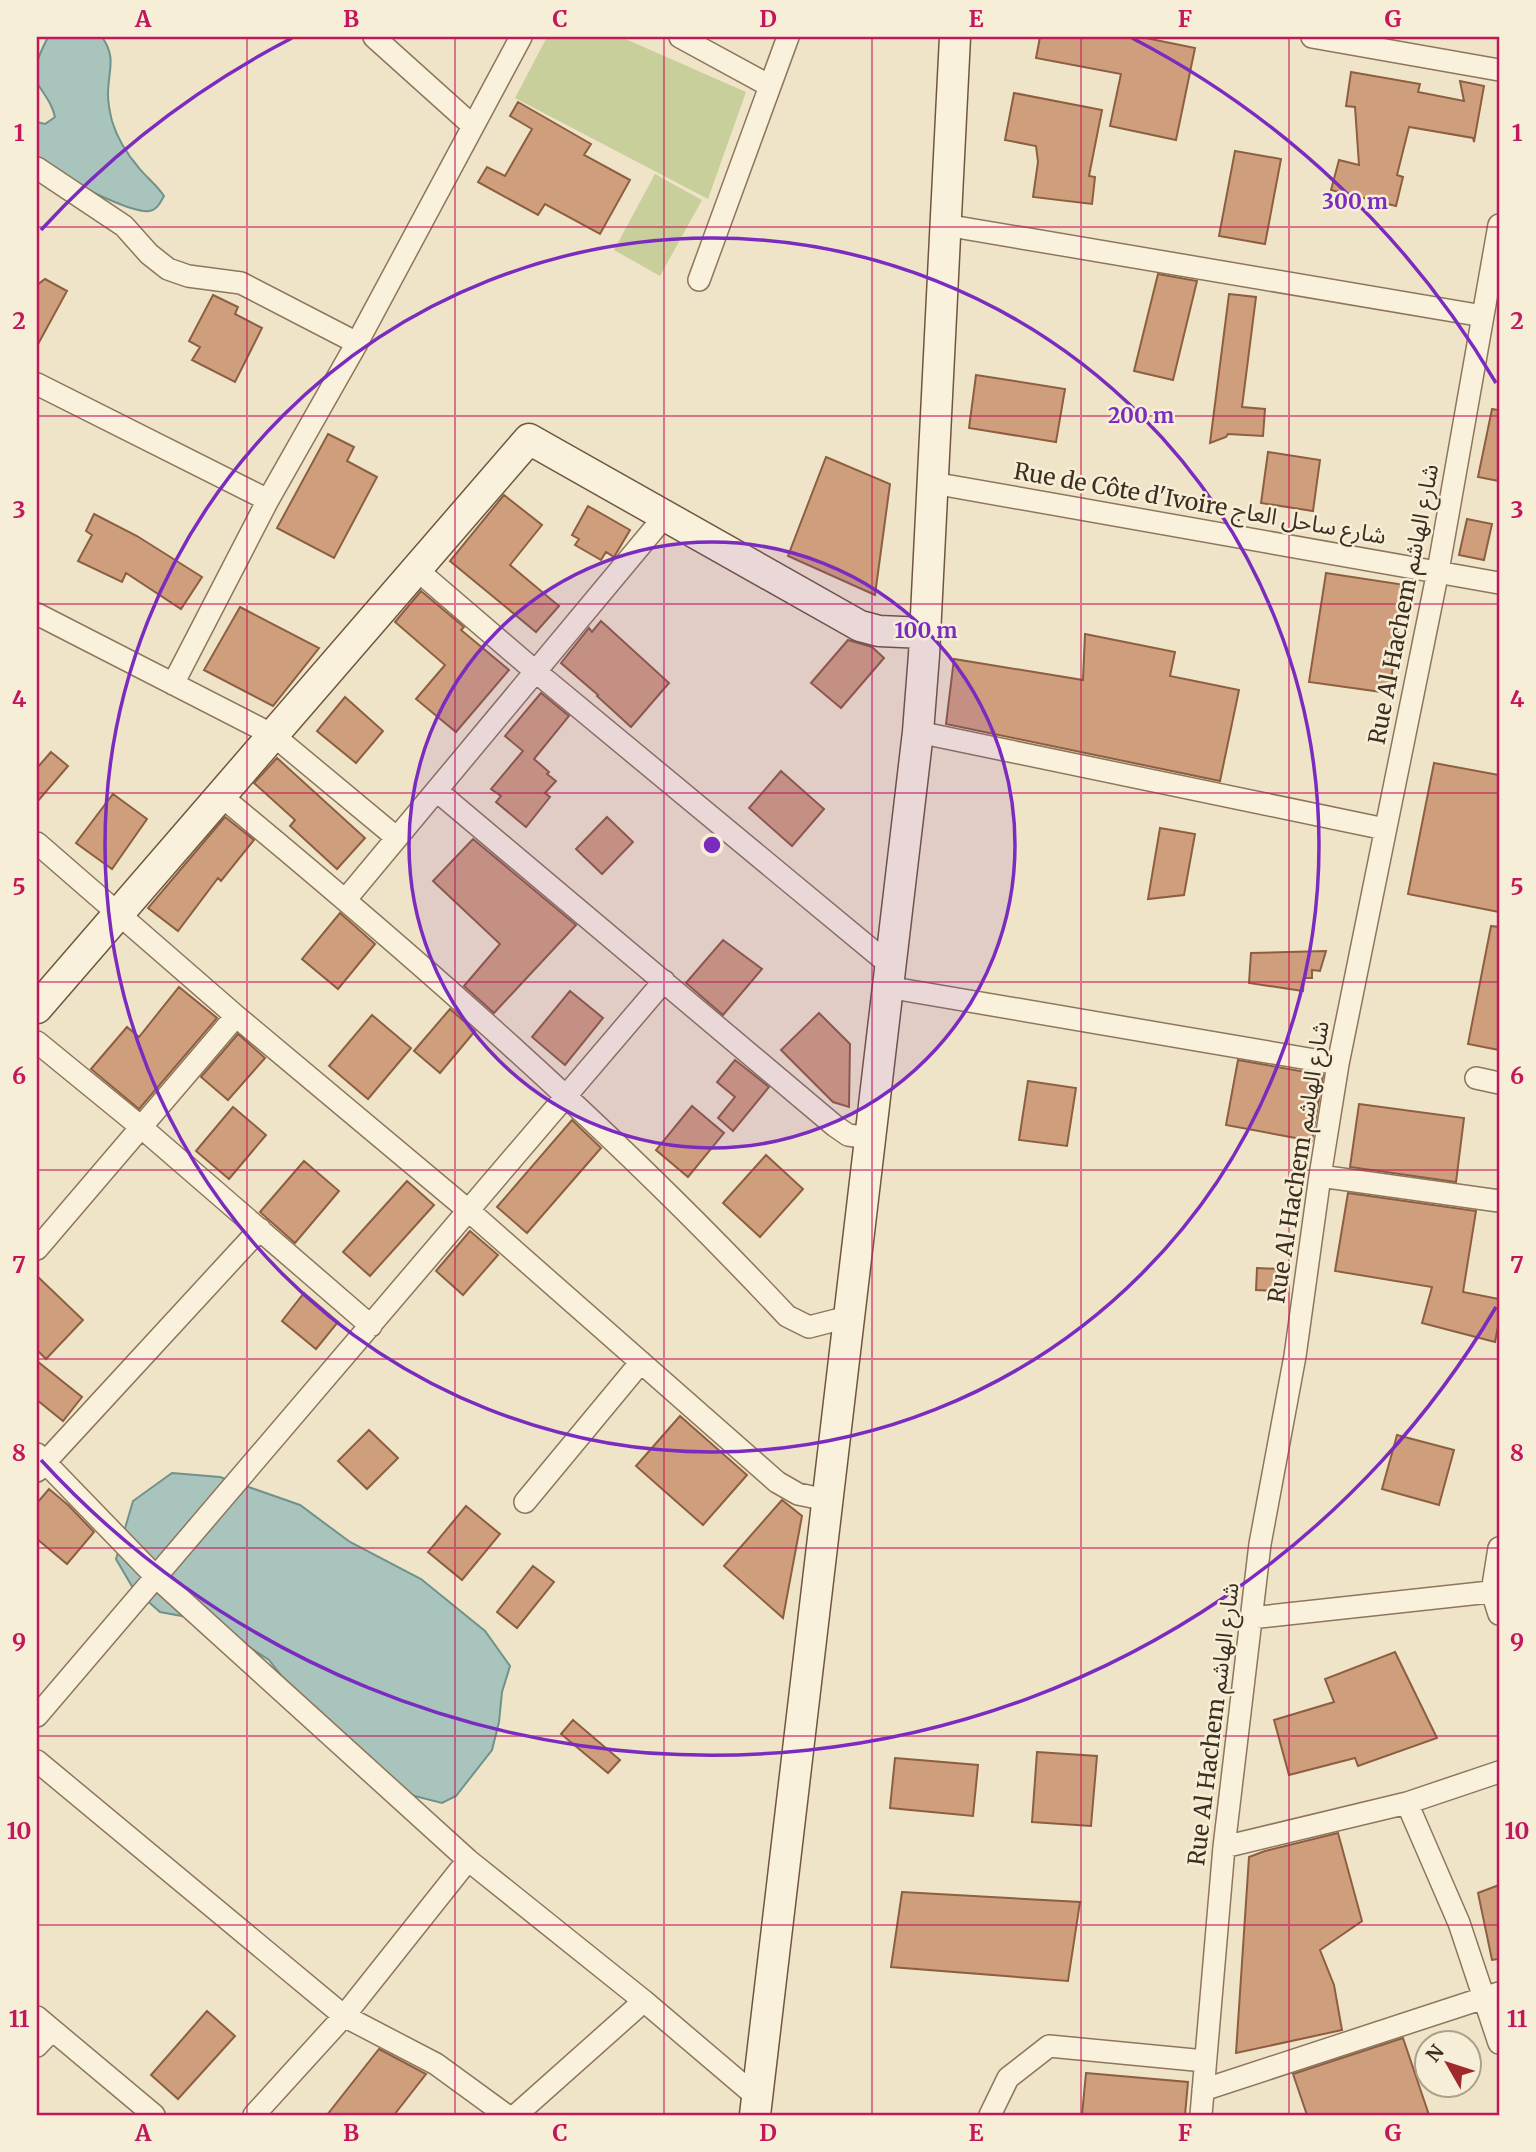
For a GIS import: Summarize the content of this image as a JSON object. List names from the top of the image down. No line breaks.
{"streets":{"street":["Rue de Côte d'Ivoire شارع ساحل العاج","Rue Al Hachem شارع الهاشم"]},"crossings":[["Rue de Côte d'Ivoire شارع ساحل العاج","Rue Al Hachem شارع الهاشم"]],"north":"top left","grid":{"columns":["A","B","C","D","E","F","G"],"rows":["1","2","3","4","5","6","7","8","9","10","11"]},"rings":["300 m","200 m","100 m"]}
